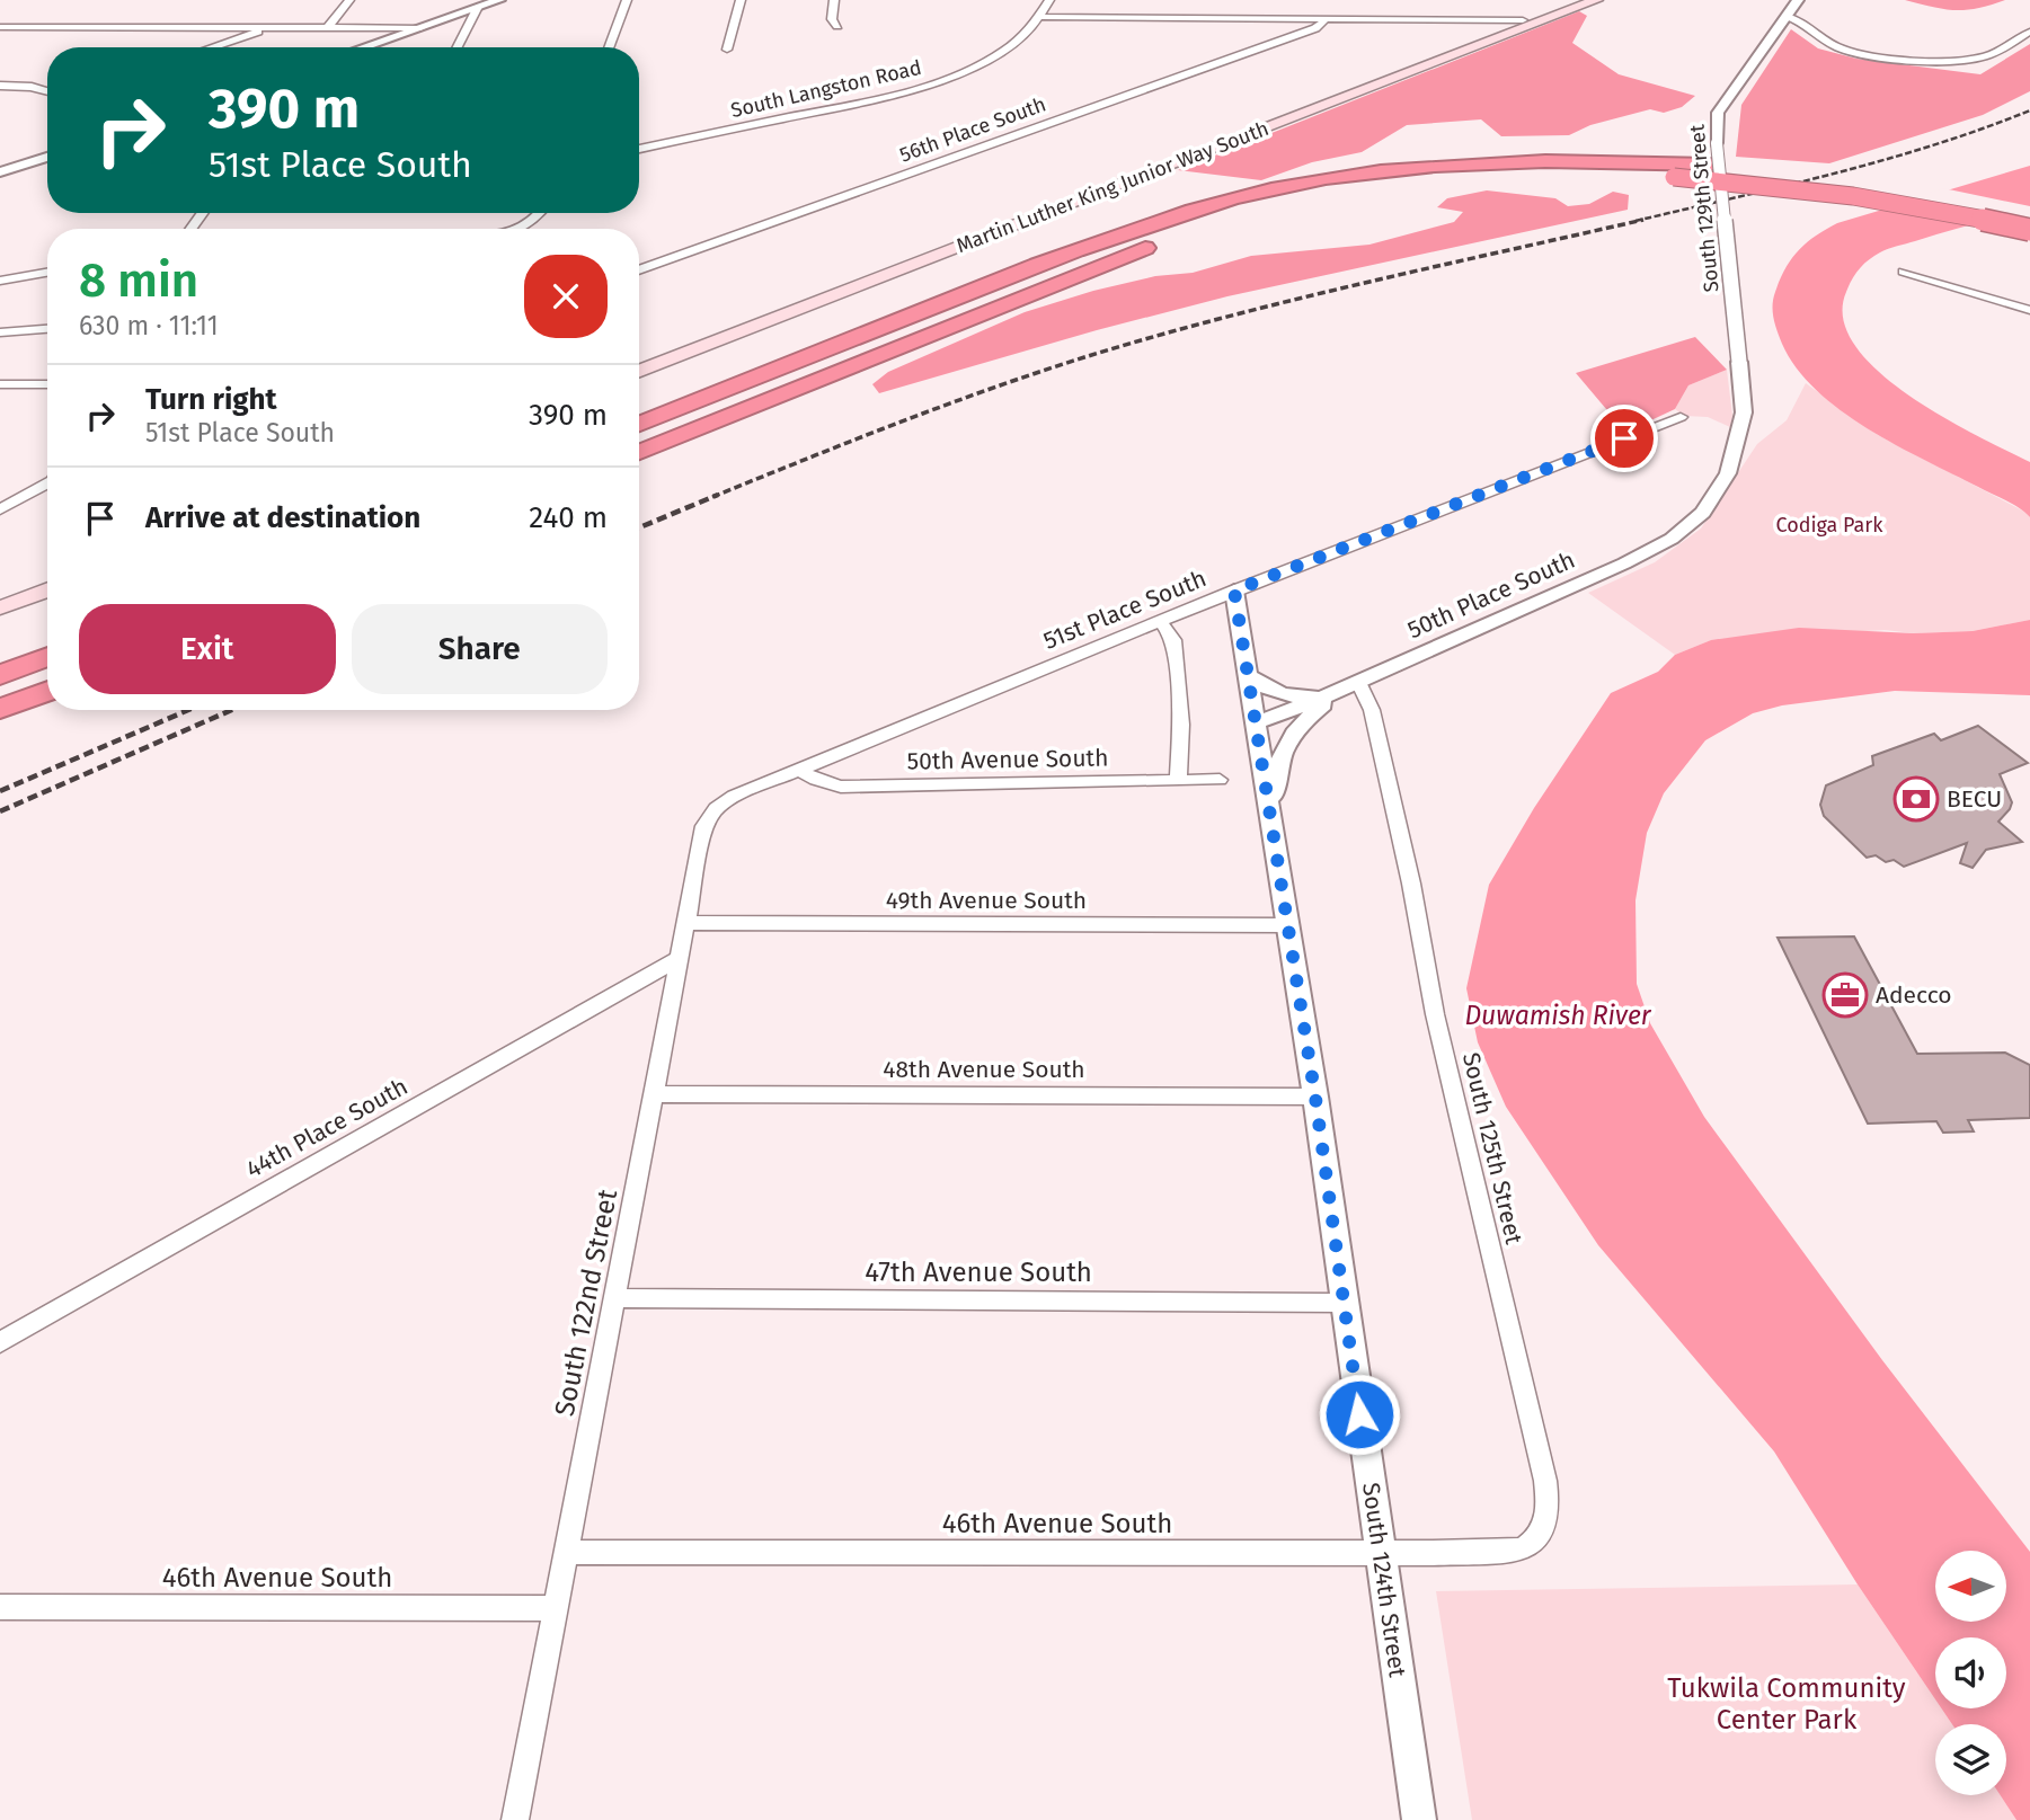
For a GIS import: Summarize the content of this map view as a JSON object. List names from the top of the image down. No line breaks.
{"streets":{"main road":["Martin Luther King Junior Way South"],"street":["South Langston Road","56th Place South","South 129th Street","50th Place South","51st Place South","50th Avenue South","49th Avenue South","48th Avenue South","44th Place South","South 125th Street","47th Avenue South","South 122nd Street","46th Avenue South","South 124th Street"]},"crossings":[["South 129th Street","50th Place South"],["50th Place South","South 125th Street"],["50th Place South","South 124th Street"],["51st Place South","50th Avenue South"],["51st Place South","South 122nd Street"],["51st Place South","South 124th Street"],["49th Avenue South","South 122nd Street"],["49th Avenue South","South 124th Street"],["48th Avenue South","South 122nd Street"],["48th Avenue South","South 124th Street"],["44th Place South","South 122nd Street"],["South 125th Street","46th Avenue South"],["47th Avenue South","South 122nd Street"],["47th Avenue South","South 124th Street"],["South 122nd Street","46th Avenue South"],["46th Avenue South","South 124th Street"]],"water":["Duwamish River"],"parks":["Codiga Park","Tukwila Community Center Park"],"places":{"bank":["BECU"],"office":["Adecco"]},"north":"left","page":{"turn":["390 m","51st Place South"],"heading":["8 min","630 m · 11:11"],"list":[{"name":"Turn right","note":"51st Place South","value":"390 m"},{"name":"Arrive at destination","value":"240 m"}],"buttons":["Exit","Share"]}}
